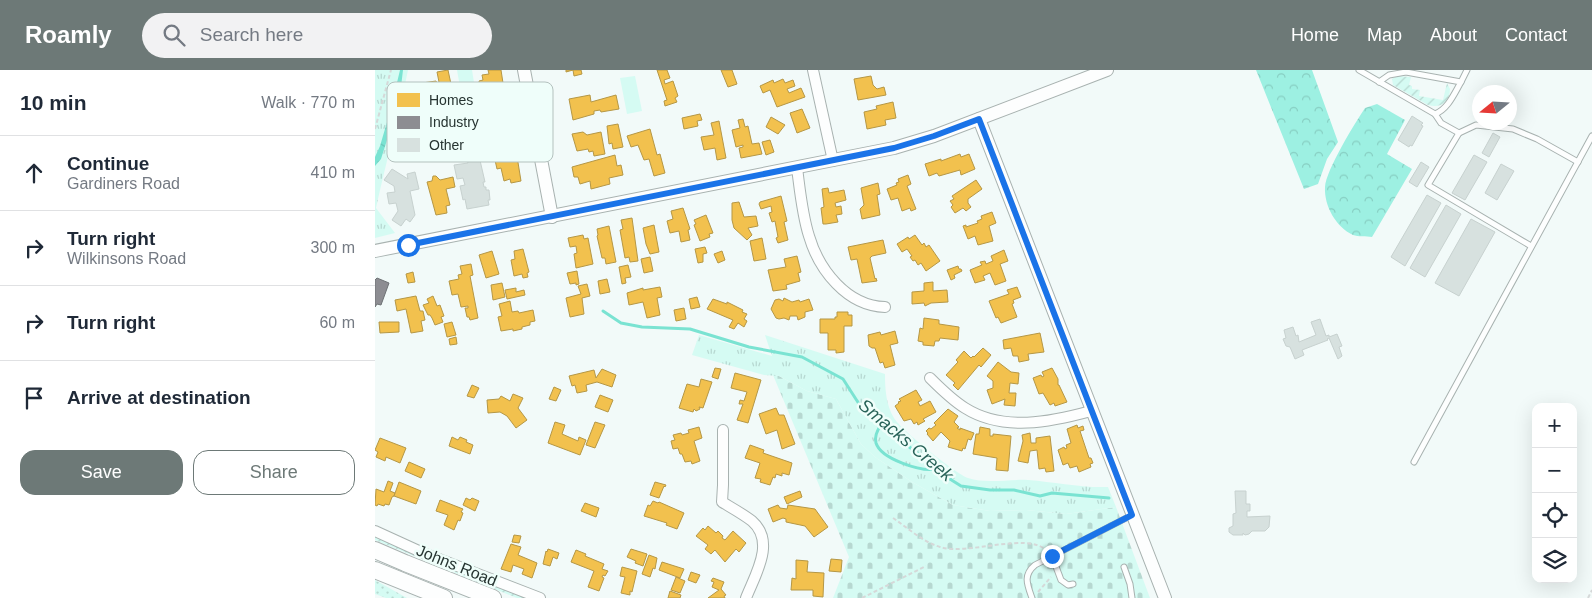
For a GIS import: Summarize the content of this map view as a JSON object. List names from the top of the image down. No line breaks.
{"streets":{"highway":["Johns Road"]},"water":["Smacks Creek"],"legend":["Homes","Industry","Other"],"north":"left","page":{"header":"Roamly","search":"Search here","nav":["Home","Map","About","Contact"],"heading":["10 min","Walk · 770 m"],"list":[["Continue","Gardiners Road","410 m"],["Turn right","Wilkinsons Road","300 m"],["Turn right","60 m"],"Arrive at destination"],"map_buttons":["+","−"],"buttons":["Save","Share"]}}
